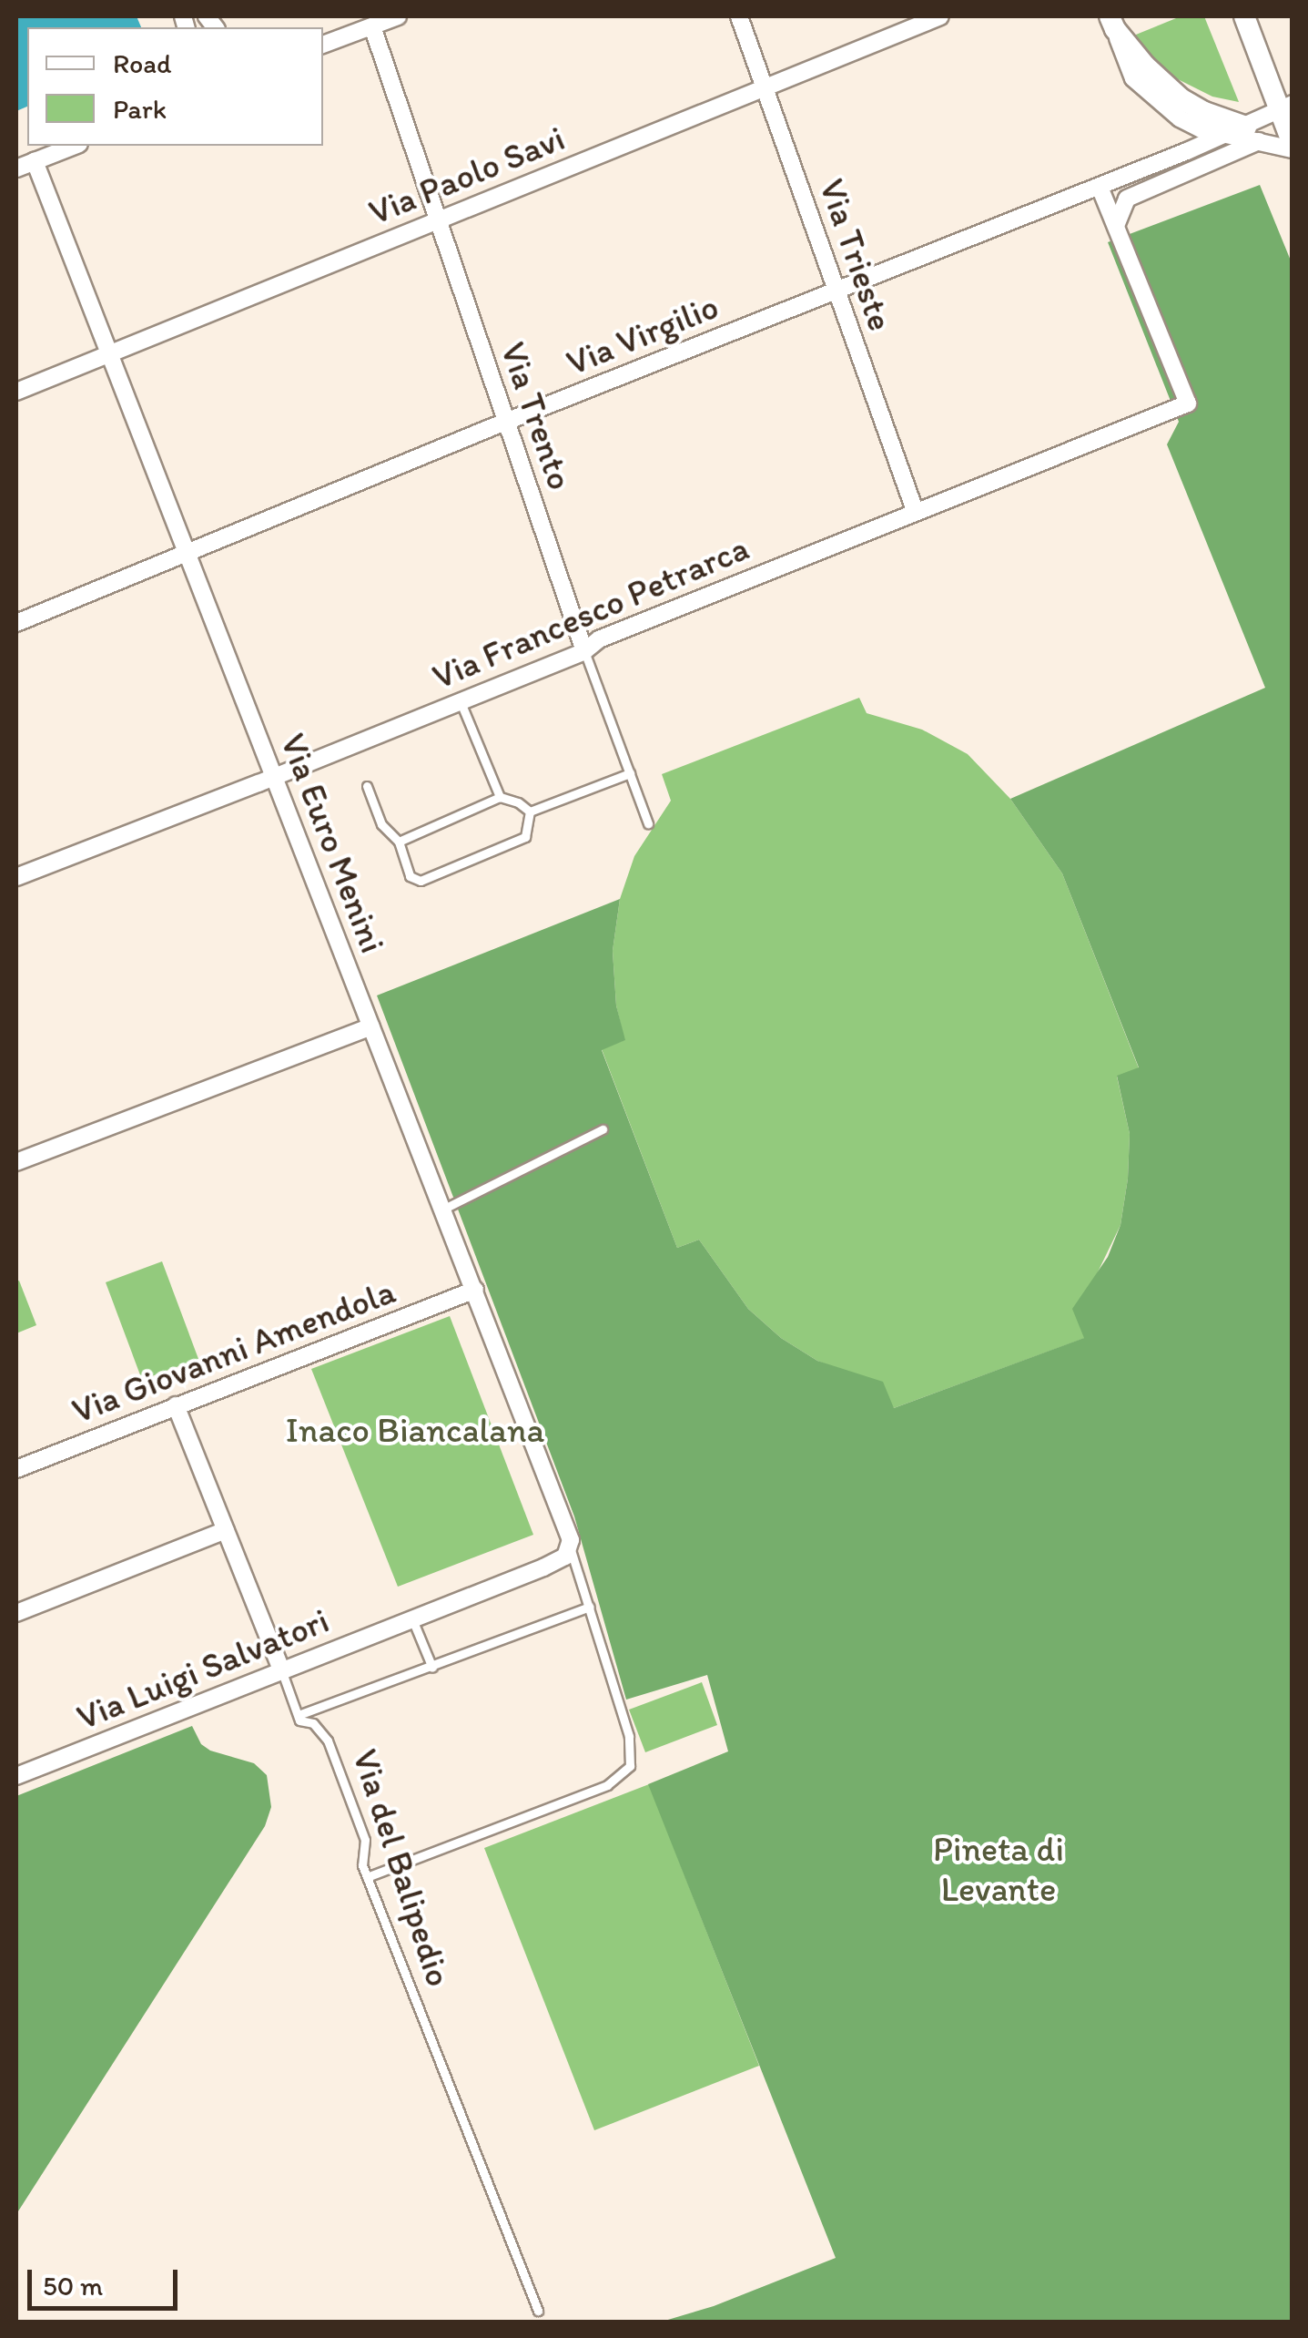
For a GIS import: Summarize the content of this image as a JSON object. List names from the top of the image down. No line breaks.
{"streets":{"street":["Via Paolo Savi","Via Trieste","Via Virgilio","Via Trento","Via Francesco Petrarca","Via Euro Menini","Via Giovanni Amendola","Via Luigi Salvatori","Via del Balipedio"]},"crossings":[["Via Paolo Savi","Via Trieste"],["Via Paolo Savi","Via Trento"],["Via Paolo Savi","Via Euro Menini"],["Via Trieste","Via Virgilio"],["Via Trieste","Via Francesco Petrarca"],["Via Virgilio","Via Trento"],["Via Virgilio","Via Euro Menini"],["Via Trento","Via Francesco Petrarca"],["Via Francesco Petrarca","Via Euro Menini"],["Via Euro Menini","Via Giovanni Amendola"],["Via Euro Menini","Via Luigi Salvatori"],["Via Giovanni Amendola","Via del Balipedio"],["Via Luigi Salvatori","Via del Balipedio"]],"parks":["Inaco Biancalana","Pineta di Levante"],"legend":["Road","Park"],"scale_bar":"50 m"}
